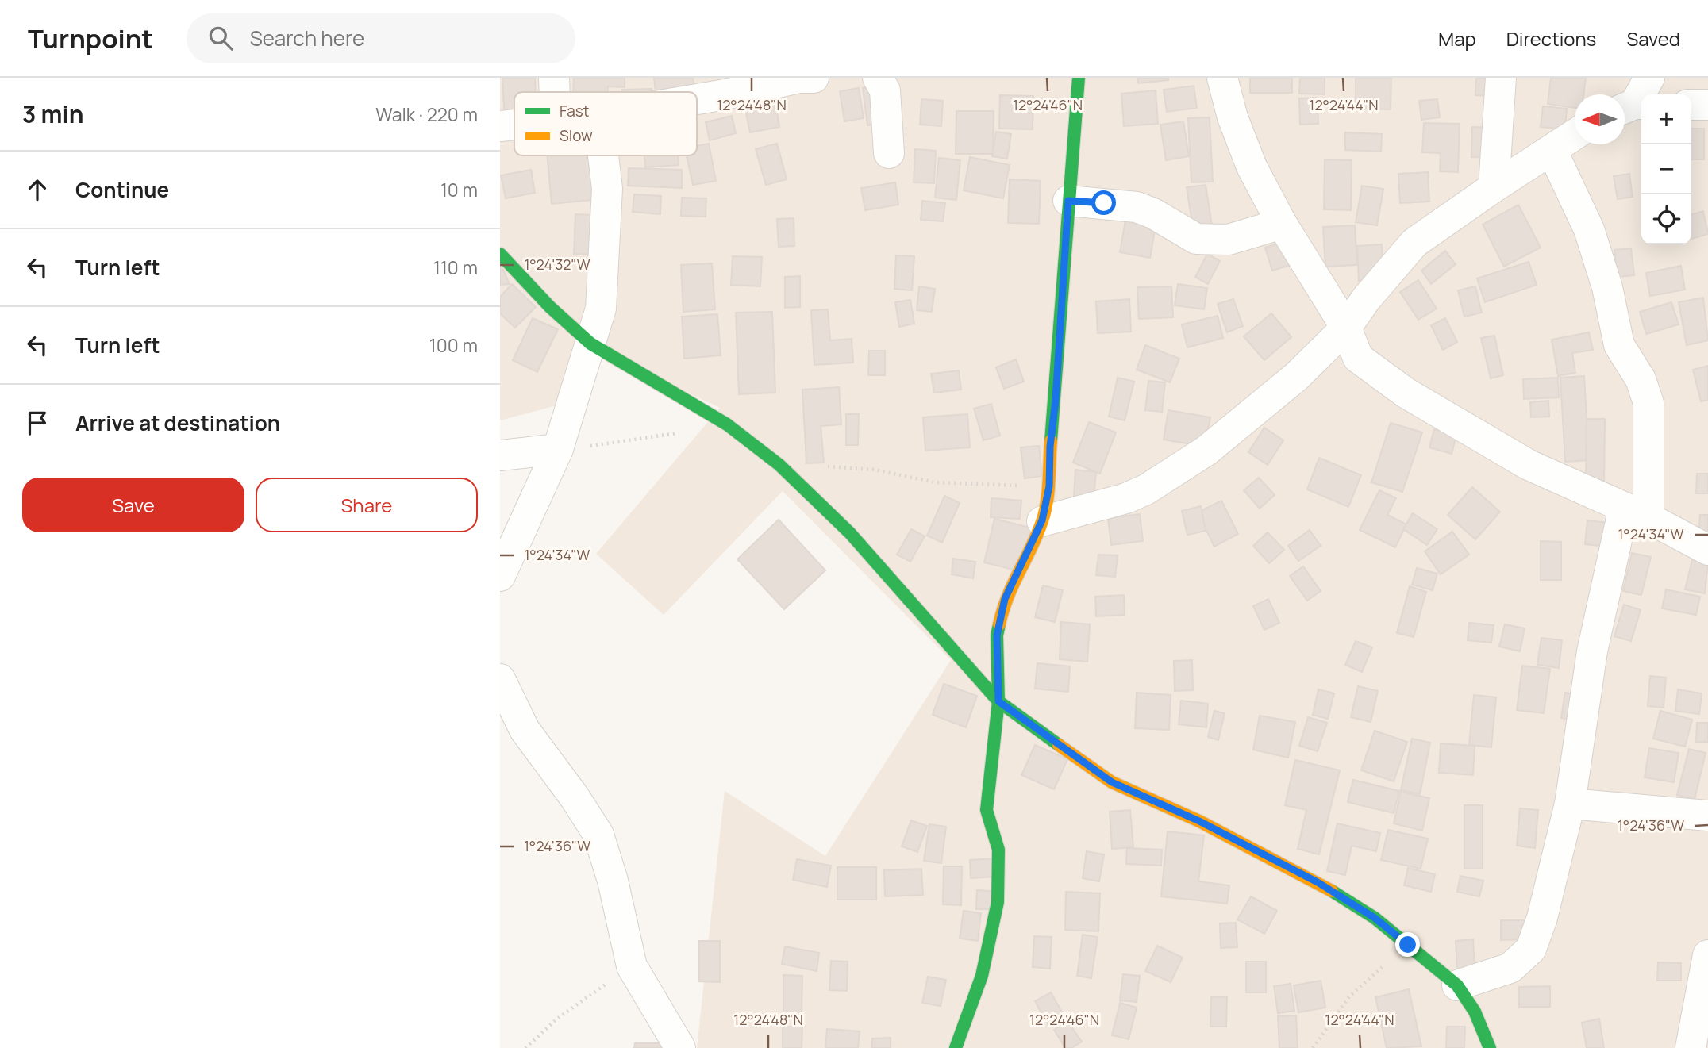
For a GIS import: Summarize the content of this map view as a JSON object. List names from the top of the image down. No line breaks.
{"legend":["Fast","Slow"],"north":"left","page":{"header":"Turnpoint","search":"Search here","nav":["Map","Directions","Saved"],"heading":["3 min","Walk · 220 m"],"map_buttons":["+","−"],"list":[["Continue","10 m"],["Turn left","110 m"],["Turn left","100 m"],"Arrive at destination"],"buttons":["Save","Share"]},"coordinates":["12°24'48\"N","12°24'46\"N","12°24'44\"N","1°24'32\"W","1°24'34\"W","1°24'36\"W"]}
